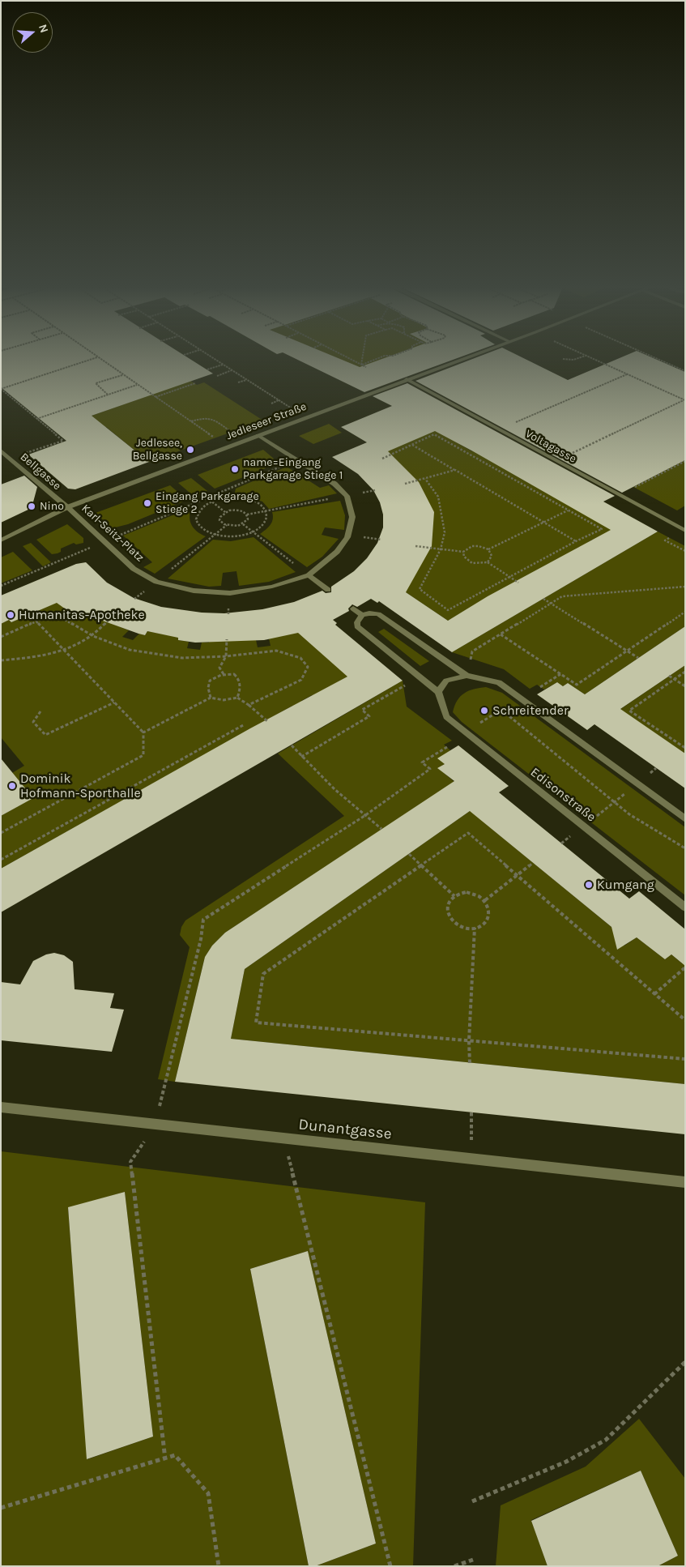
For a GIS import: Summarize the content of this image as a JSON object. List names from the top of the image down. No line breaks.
{"streets":{"street":["Jedleseer Straße","Voltagasse","Bellgasse","Karl-Seitz-Platz","Edisonstraße","Dunantgasse"]},"crossings":[["Jedleseer Straße","Voltagasse"],["Jedleseer Straße","Bellgasse"],["Jedleseer Straße","Karl-Seitz-Platz"],["Bellgasse","Karl-Seitz-Platz"]],"places":["Jedlesee, Bellgasse","name=Eingang Parkgarage Stiege 1","Eingang Parkgarage Stiege 2","Nino","Humanitas-Apotheke","Schreitender","Dominik Hofmann-Sporthalle","Kumgang"],"north":"right"}
